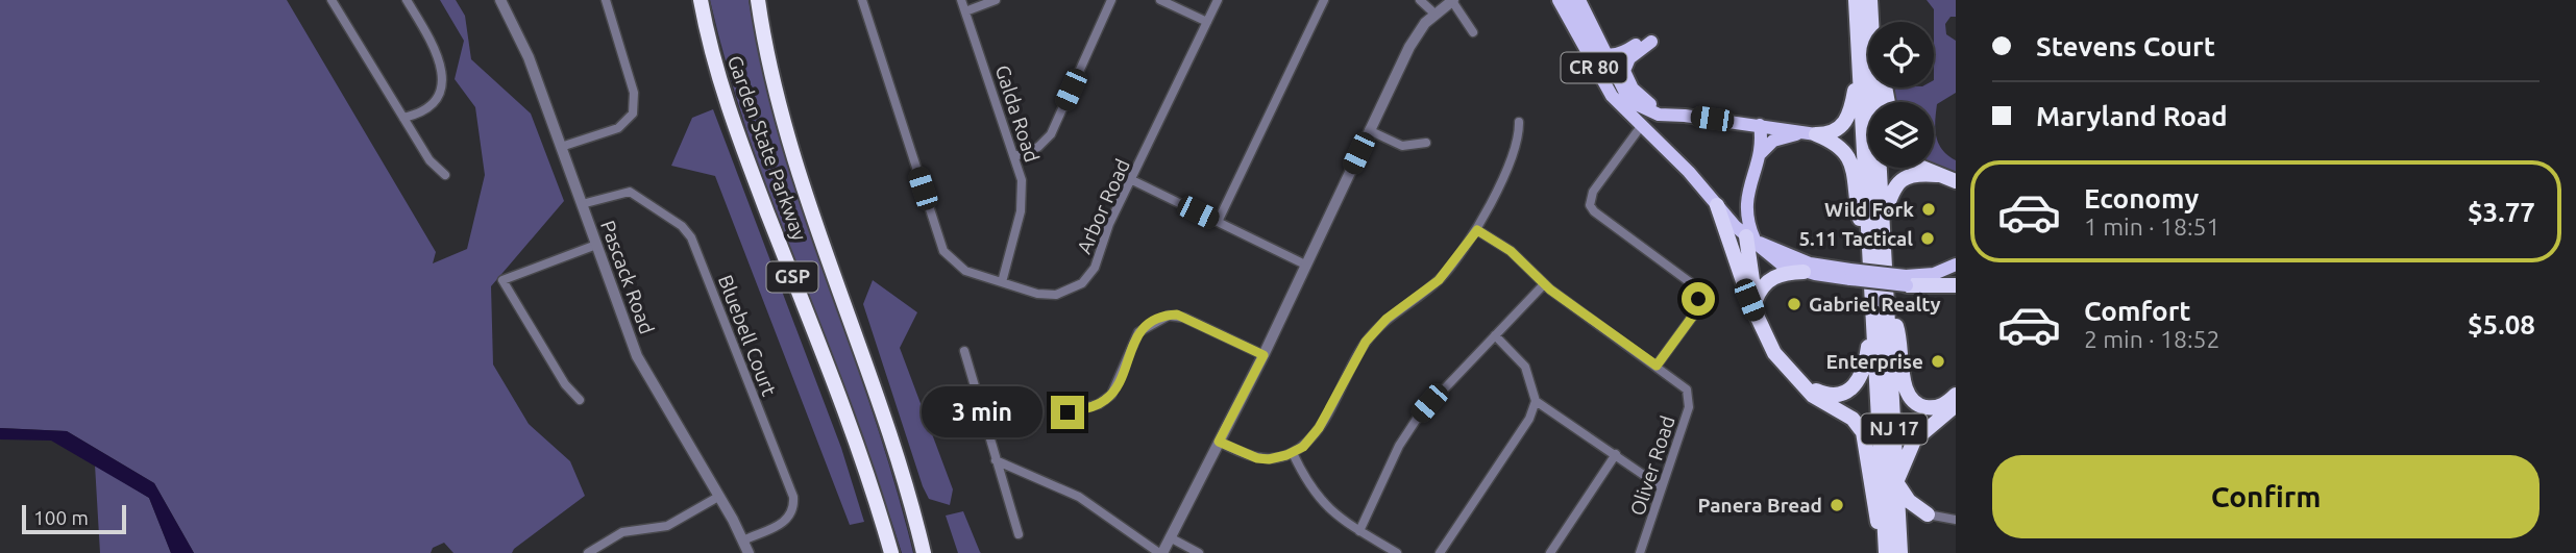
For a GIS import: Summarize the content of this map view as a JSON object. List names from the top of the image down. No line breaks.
{"streets":{"highway":["Garden State Parkway","GSP","NJ 17"],"main road":["CR 80"],"street":["Galda Road","Arbor Road","Pascack Road","Bluebell Court","Oliver Road"]},"crossings":[["Galda Road","Arbor Road"],["Pascack Road","Bluebell Court"]],"places":["Wild Fork","5.11 Tactical","Gabriel Realty","Enterprise","Panera Bread"],"scale_bar":"100 m","page":{"banner":["Stevens Court","Maryland Road"],"list":[{"name":"Economy","note":"1 min · 18:51","value":"$3.77"},{"name":"Comfort","note":"2 min · 18:52","value":"$5.08"}],"bubble":"3 min","buttons":"Confirm","scale":"100 m"}}
